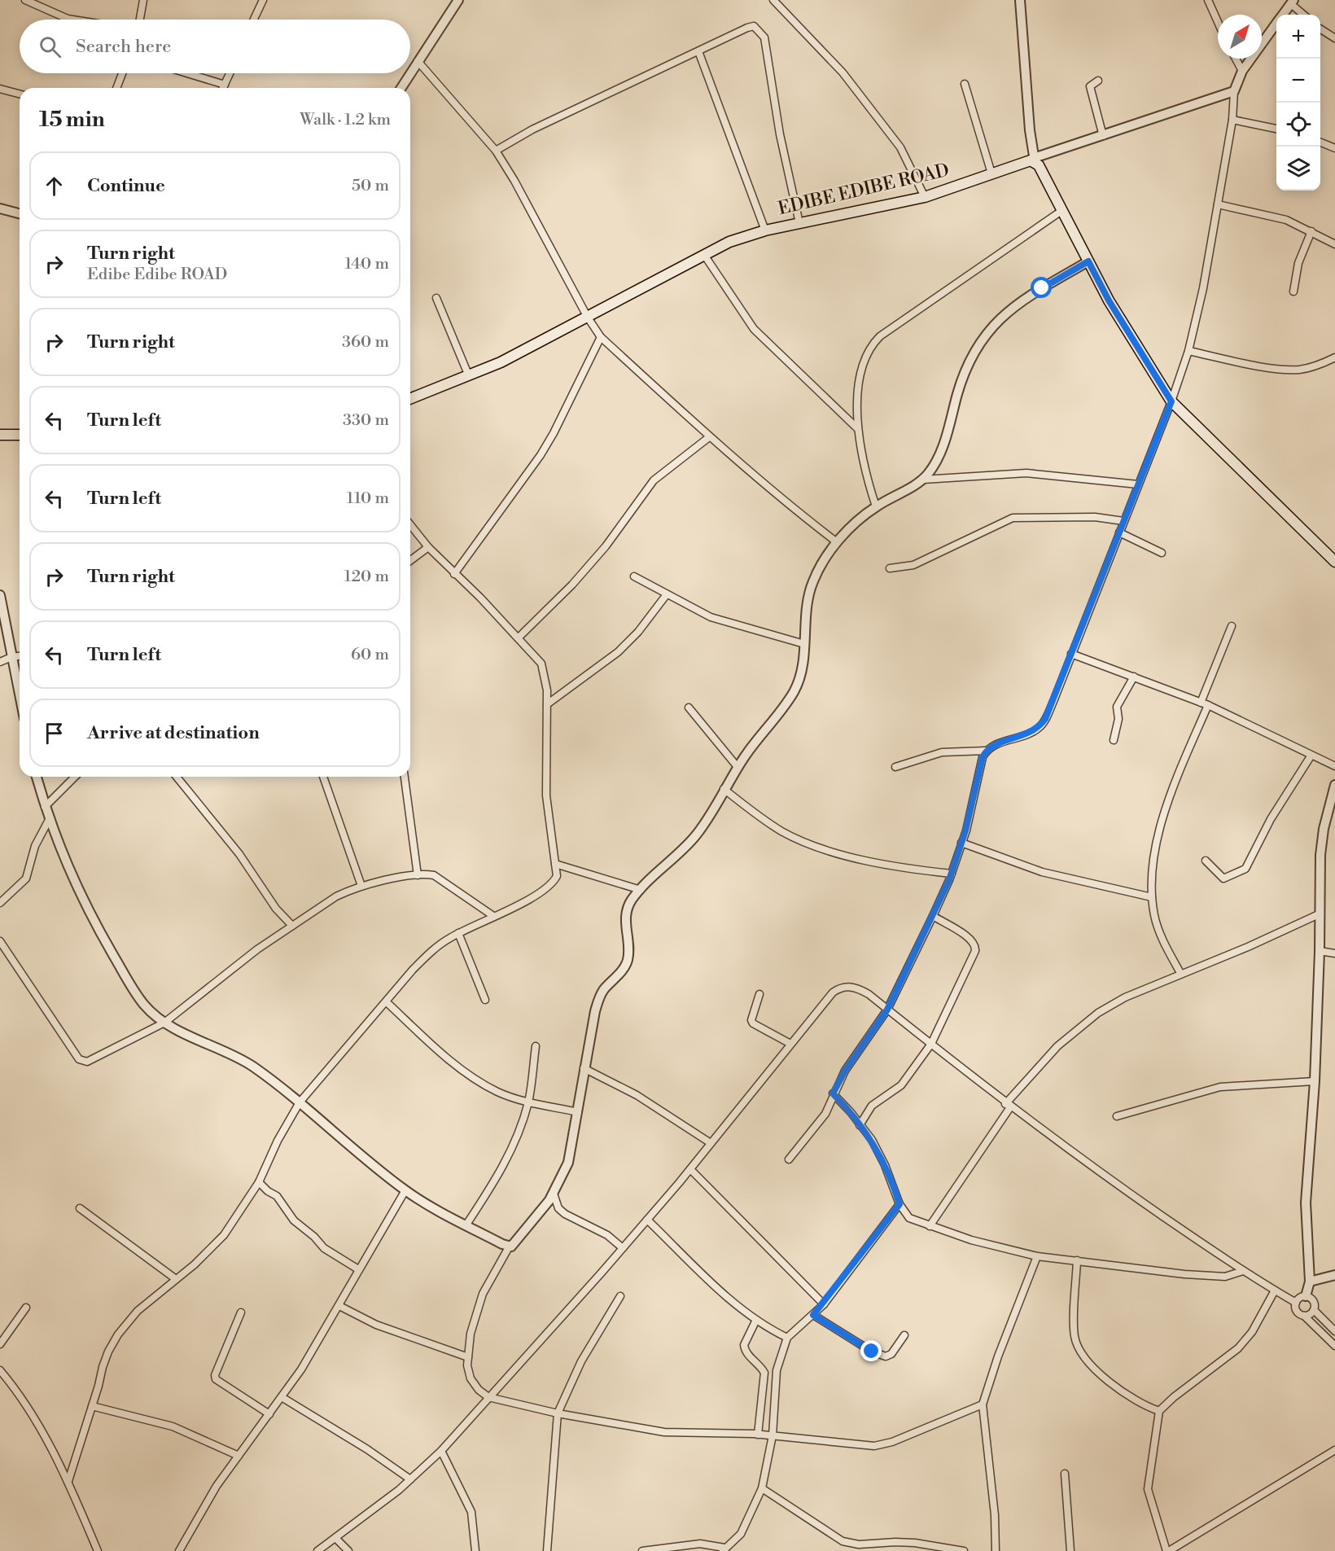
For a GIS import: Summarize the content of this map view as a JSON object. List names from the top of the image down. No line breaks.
{"streets":{"main road":["EDIBE EDIBE ROAD"]},"north":"top right","page":{"map_buttons":["+","−"],"search":"Search here","heading":["15 min","Walk · 1.2 km"],"list":[["Continue","50 m"],["Turn right","Edibe Edibe ROAD","140 m"],["Turn right","360 m"],["Turn left","330 m"],["Turn left","110 m"],["Turn right","120 m"],["Turn left","60 m"],"Arrive at destination"]}}
